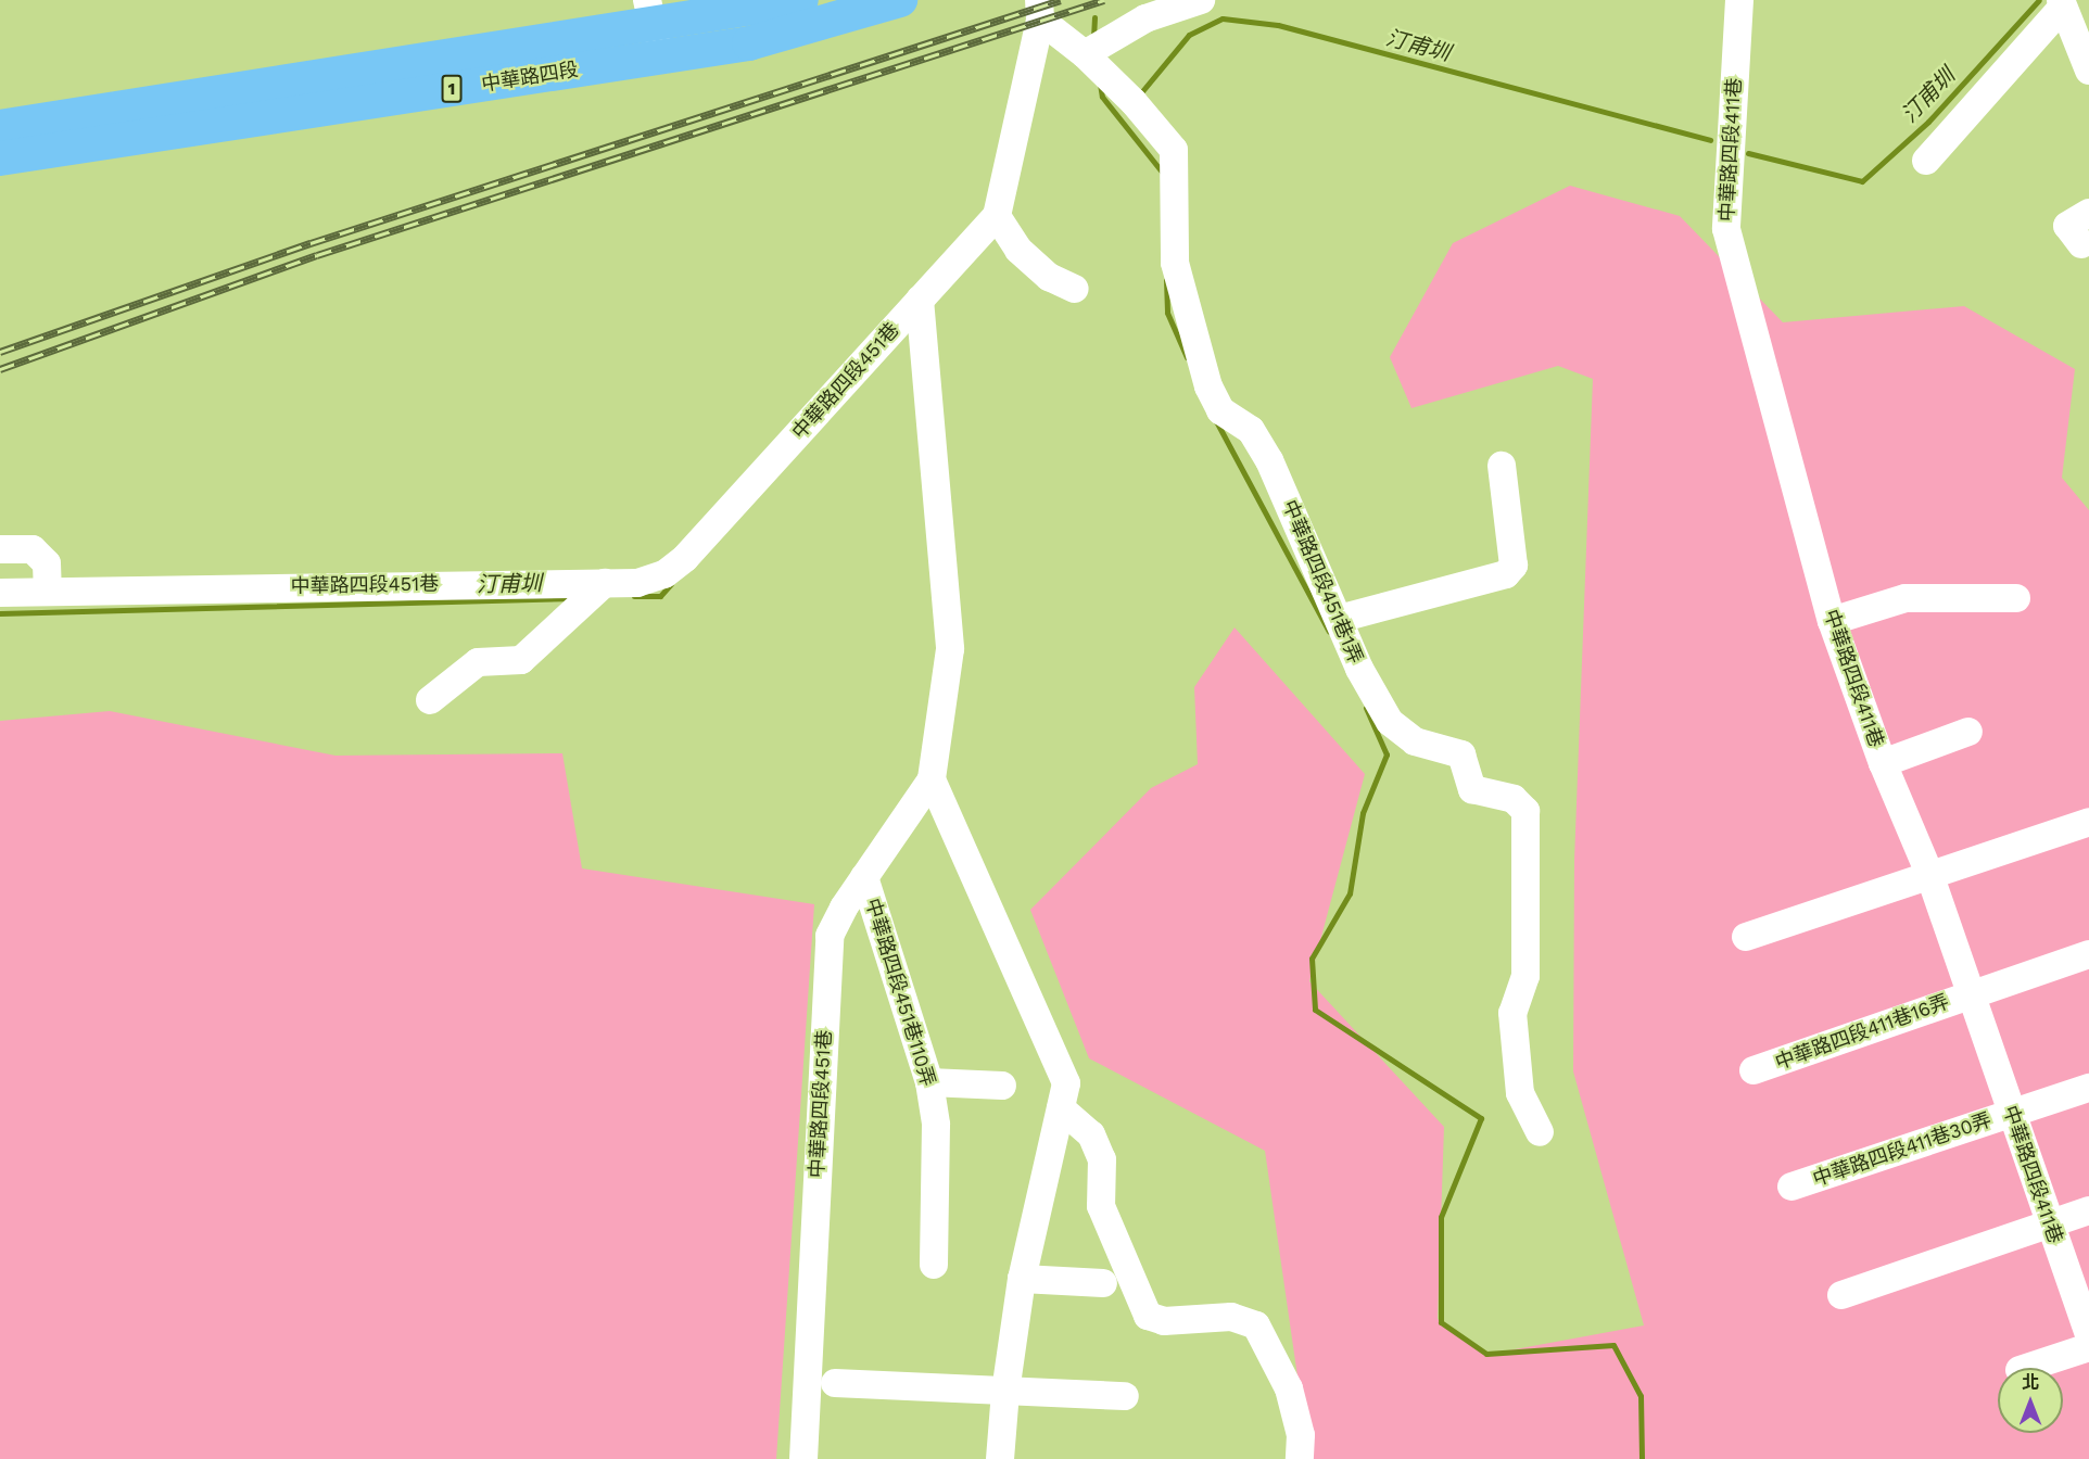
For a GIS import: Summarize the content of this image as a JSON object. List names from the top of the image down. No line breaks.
{"streets":{"main road":["中華路四段","1"],"lane":["中華路四段411巷","中華路四段451巷","中華路四段451巷1弄","中華路四段451巷110弄","中華路四段411巷16弄","中華路四段411巷30弄"]},"crossings":[["中華路四段411巷","中華路四段411巷16弄"],["中華路四段411巷","中華路四段411巷30弄"],["中華路四段451巷","中華路四段451巷110弄"]],"water":["汀甫圳"],"north":"top"}
